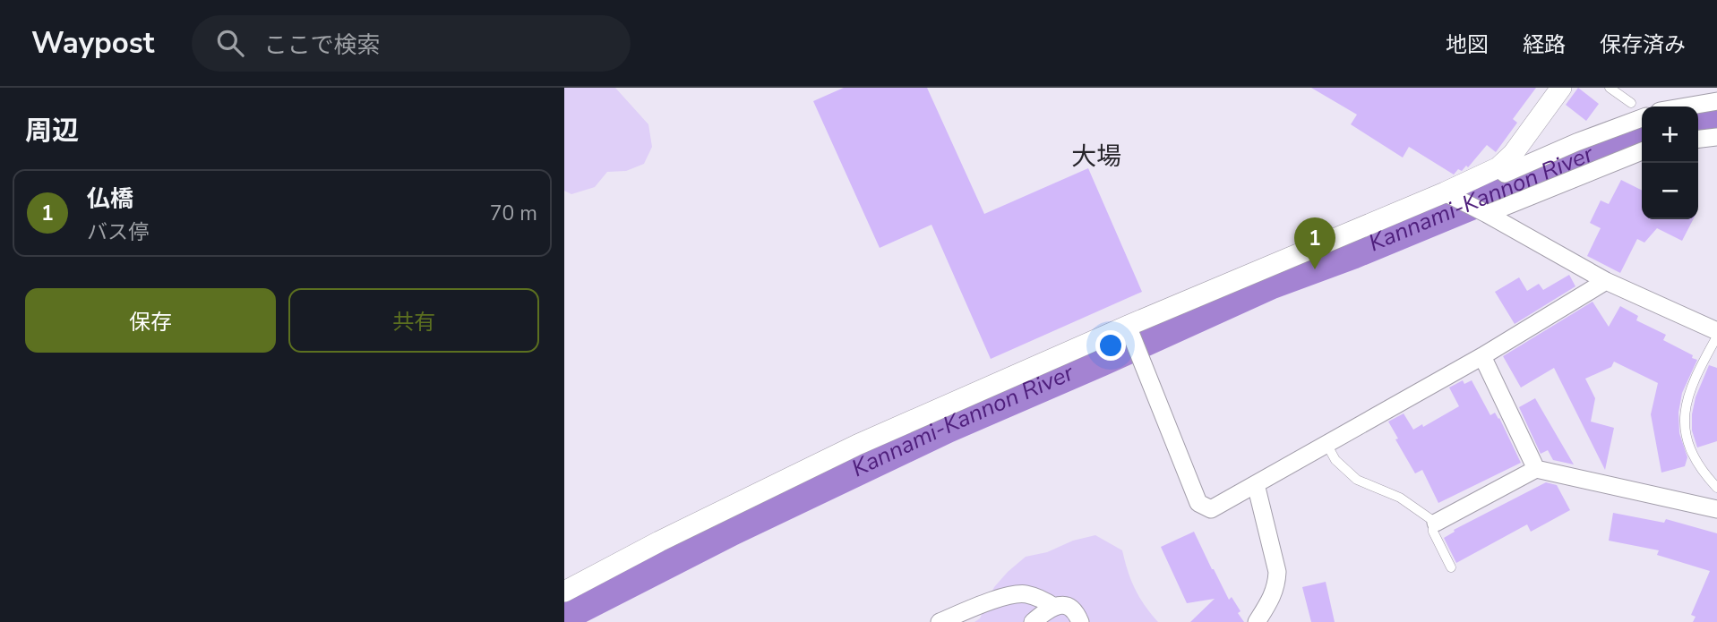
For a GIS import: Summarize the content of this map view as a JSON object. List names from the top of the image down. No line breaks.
{"districts":["大場"],"water":["Kannami-Kannon River"],"page":{"header":"Waypost","search":"ここで検索","nav":["地図","経路","保存済み"],"heading":"周辺","map_buttons":["+","−"],"list":[{"mark":"1","name":"仏橋","note":"バス停","value":"70 m"}],"pins":"1","buttons":["保存","共有"]}}
